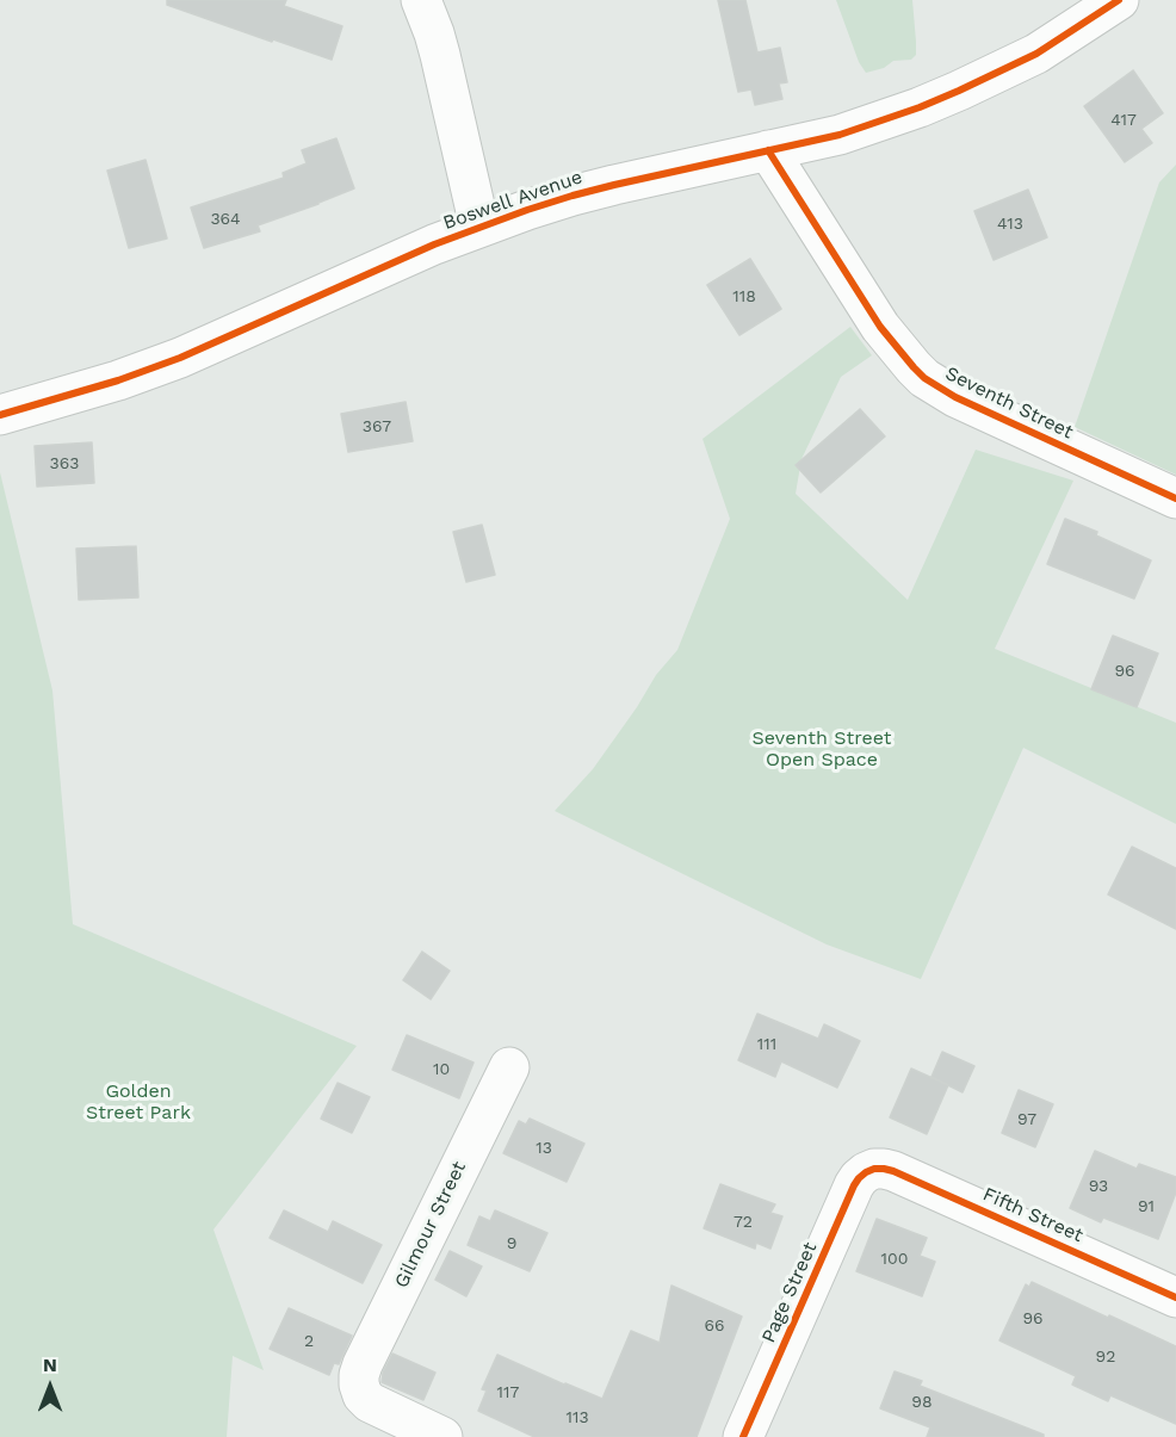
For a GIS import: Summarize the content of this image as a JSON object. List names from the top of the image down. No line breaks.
{"streets":{"street":["Boswell Avenue","Seventh Street","Fifth Street","Gilmour Street","Page Street"]},"crossings":[["Boswell Avenue","Seventh Street"],["Fifth Street","Page Street"]],"parks":["Seventh Street Open Space","Golden Street Park"],"house_numbers":["417","364","413","118","367","363","96","111","10","97","13","93","91","72","9","100","96","66","2","92","117","98","113"],"north":"top"}
